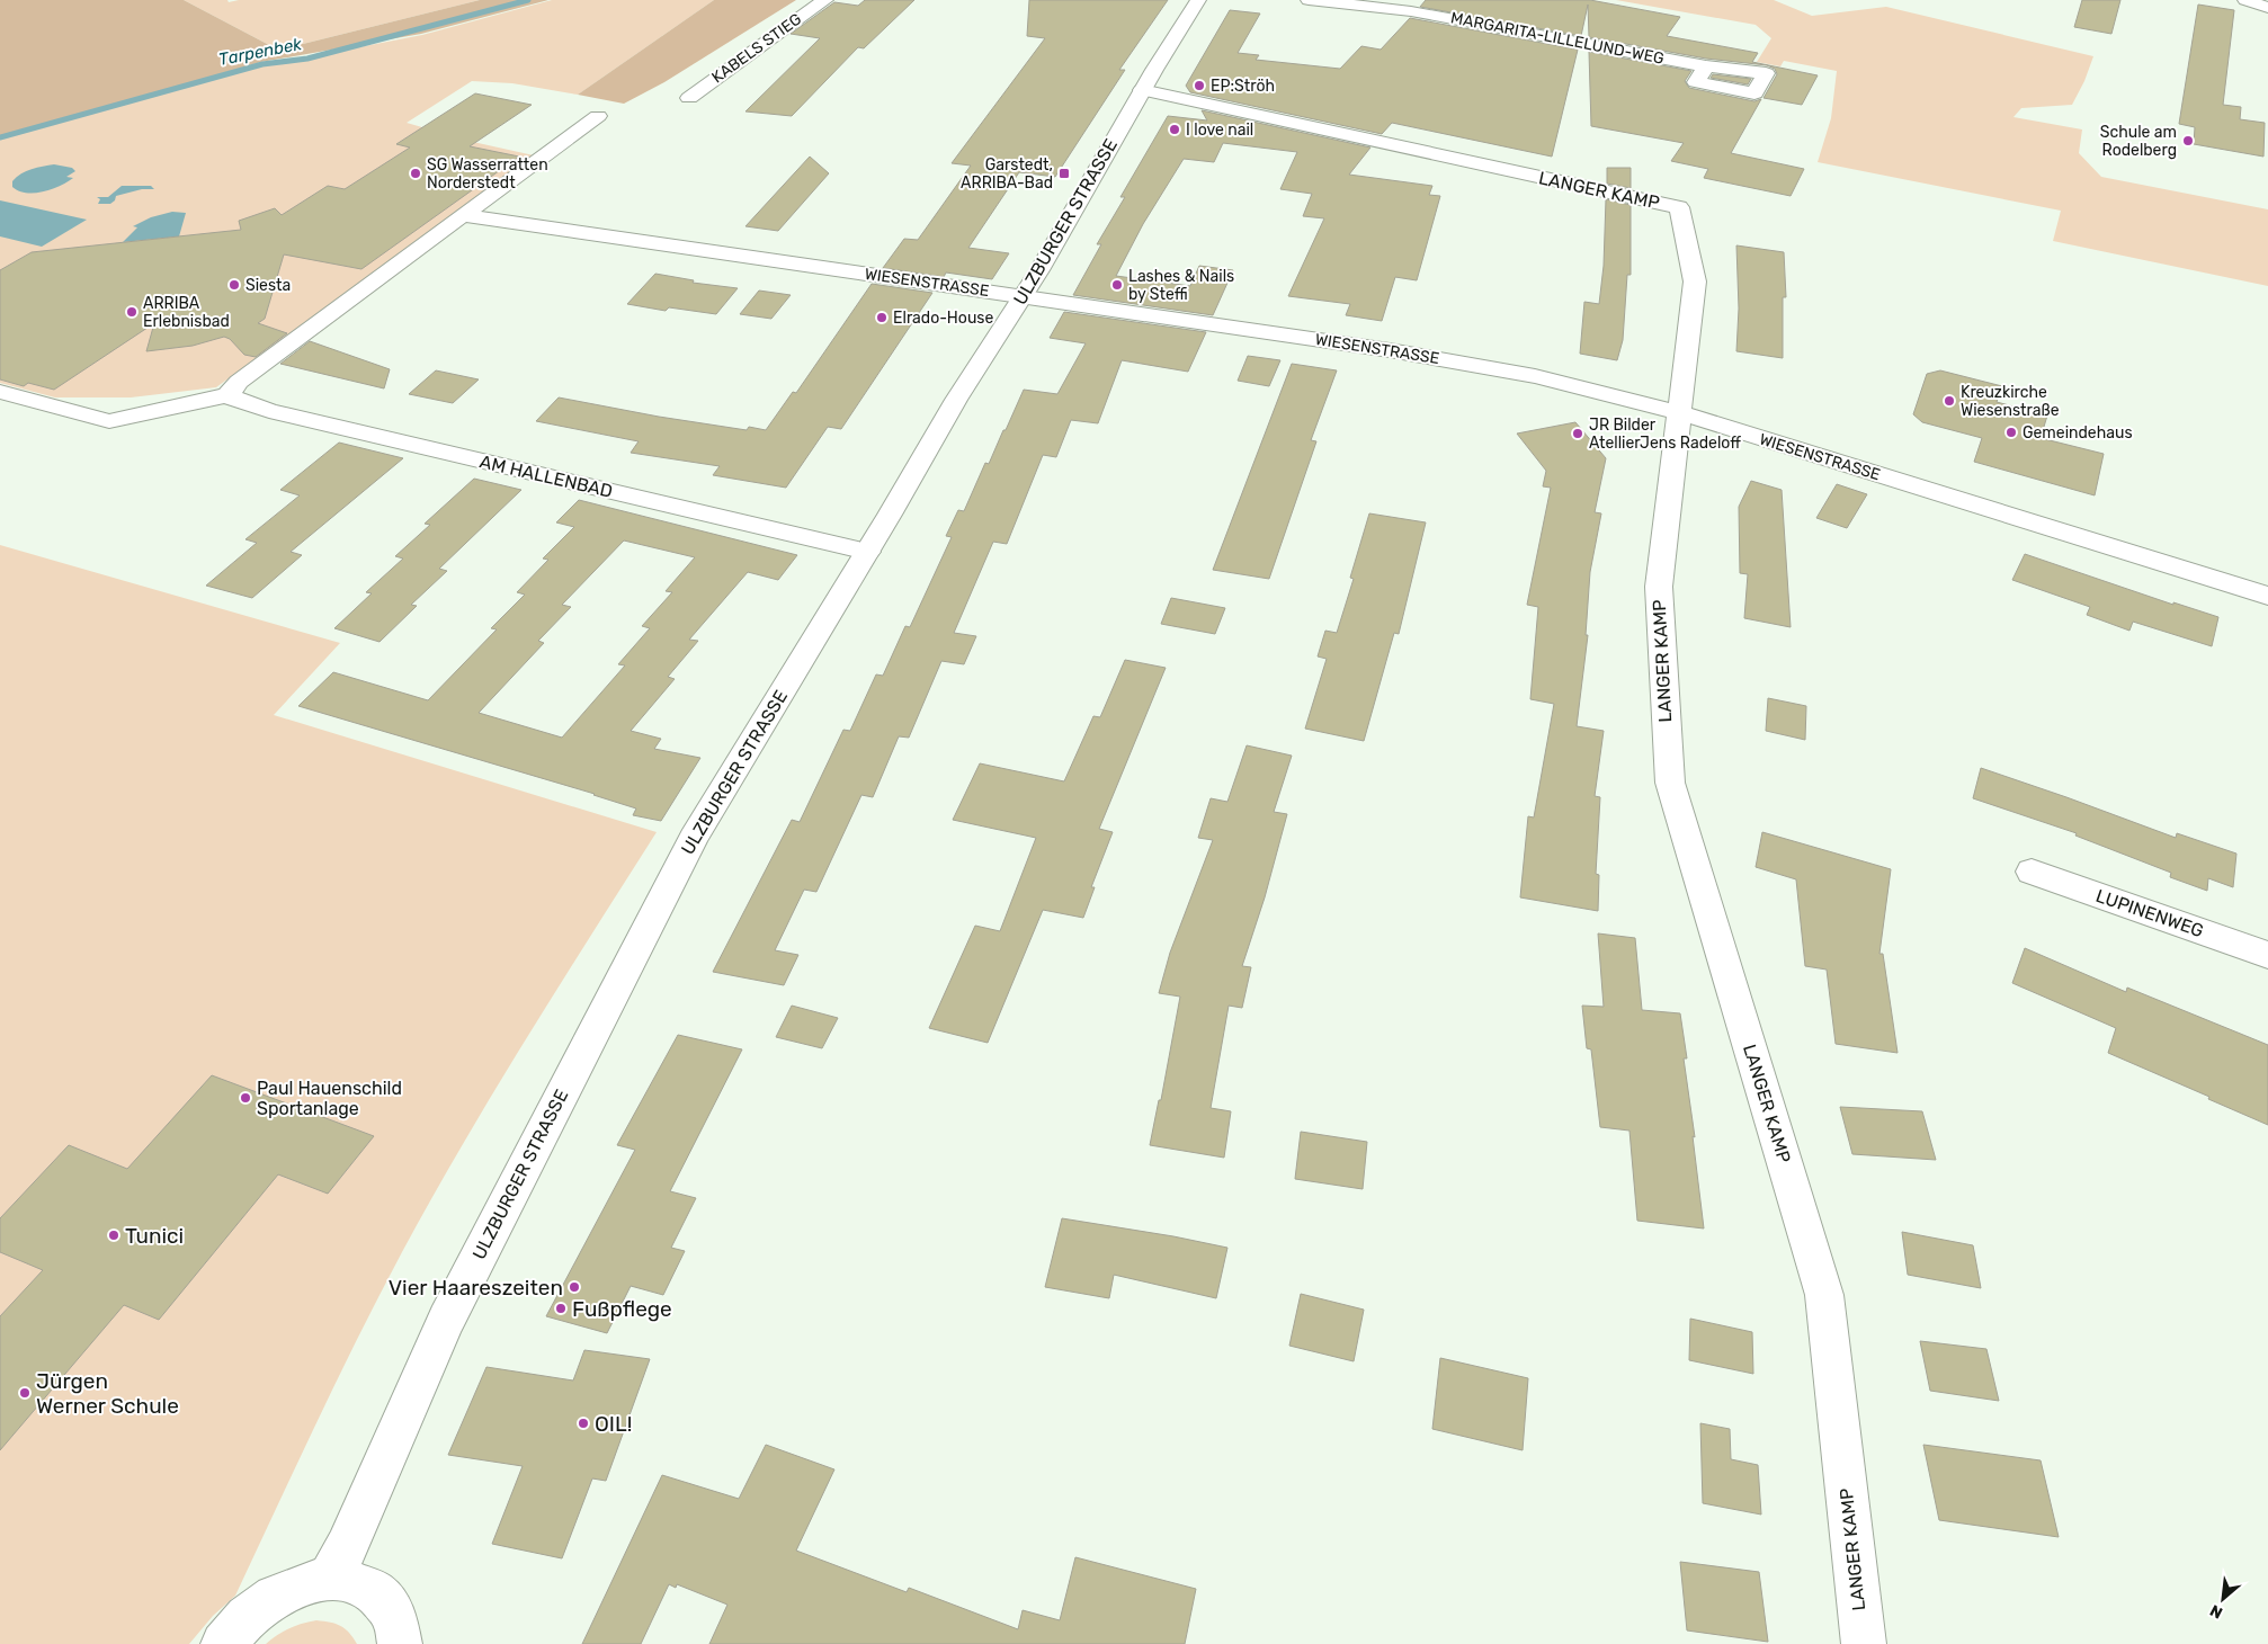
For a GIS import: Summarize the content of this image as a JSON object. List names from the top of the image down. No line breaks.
{"streets":{"street":["MARGARITA-LILLELUND-WEG","KABELS STIEG","LANGER KAMP","ULZBURGER STRASSE","WIESENSTRASSE","AM HALLENBAD","LUPINENWEG"]},"crossings":[["LANGER KAMP","ULZBURGER STRASSE"],["LANGER KAMP","WIESENSTRASSE"],["ULZBURGER STRASSE","WIESENSTRASSE"],["ULZBURGER STRASSE","AM HALLENBAD"]],"water":["Tarpenbek"],"places":{"other":["EP:Ströh","I love nail","Schule am Rodelberg","SG Wasserratten Norderstedt","Siesta","Lashes & Nails by Steffi","ARRIBA Erlebnisbad","Elrado-House","Kreuzkirche Wiesenstraße","Gemeindehaus","JR Bilder AtellierJens Radeloff","Paul Hauenschild Sportanlage","Tunici","Vier Haareszeiten","Fußpflege","Jürgen Werner Schule","OIL!"],"transit":["Garstedt, ARRIBA-Bad"]},"north":"bottom left"}
